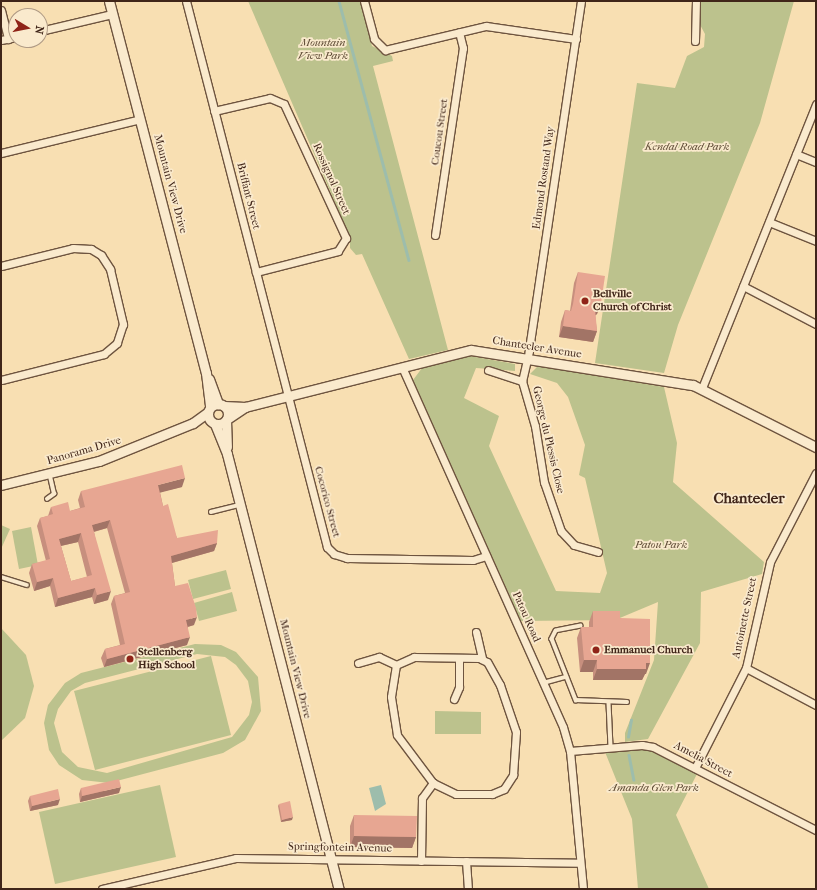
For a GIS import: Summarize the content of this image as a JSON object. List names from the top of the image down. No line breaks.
{"streets":{"street":["Coucou Street","Edmond Rostand Way","Rossignol Street","Mountain View Drive","Briffant Street","Chantecler Avenue","George du Plessis Close","Panorama Drive","Cocorico Street","Patou Road","Antoinette Street","Amelia Street","Springfontein Avenue"]},"crossings":[["Edmond Rostand Way","Chantecler Avenue"],["Edmond Rostand Way","George du Plessis Close"],["Rossignol Street","Briffant Street"],["Mountain View Drive","Chantecler Avenue"],["Mountain View Drive","Panorama Drive"],["Mountain View Drive","Springfontein Avenue"],["Briffant Street","Chantecler Avenue"],["Briffant Street","Cocorico Street"],["Chantecler Avenue","George du Plessis Close"],["Chantecler Avenue","Panorama Drive"],["Chantecler Avenue","Cocorico Street"],["Chantecler Avenue","Patou Road"],["Cocorico Street","Patou Road"],["Patou Road","Amelia Street"],["Patou Road","Springfontein Avenue"],["Antoinette Street","Amelia Street"]],"districts":["Chantecler"],"parks":["Mountain View Park","Kendal Road Park","Patou Park","Amanda Glen Park"],"places":["Bellville Church of Christ","Emmanuel Church","Stellenberg High School"],"north":"right"}
